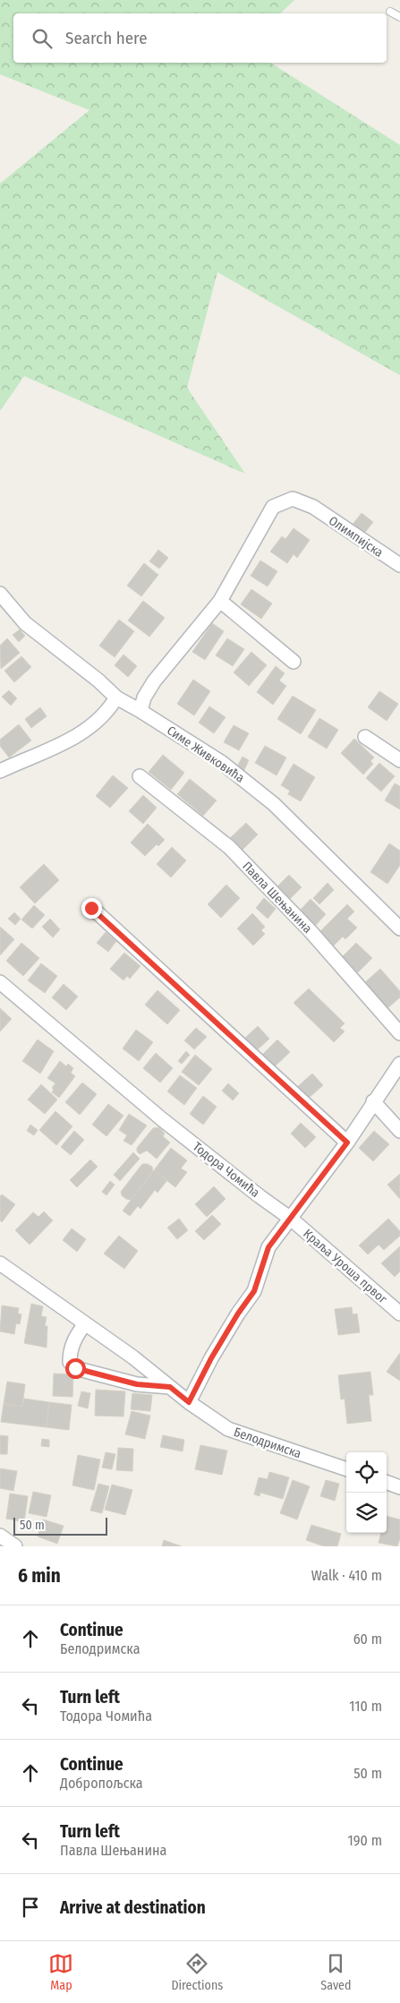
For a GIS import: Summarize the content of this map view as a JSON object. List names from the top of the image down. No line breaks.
{"streets":{"street":["Олимпијска","Симе Живковића","Павла Шењанина","Тодора Чомића","Краља Уроша првог","Белодримска"]},"crossings":[["Олимпијска","Симе Живковића"],["Тодора Чомића","Краља Уроша првог"]],"scale_bar":"50 m","page":{"search":"Search here","scale":"50 m","heading":["6 min","Walk · 410 m"],"list":[["Continue","Белодримска","60 m"],["Turn left","Тодора Чомића","110 m"],["Continue","Добропољска","50 m"],["Turn left","Павла Шењанина","190 m"],"Arrive at destination"],"nav":["Map","Directions","Saved"]}}
